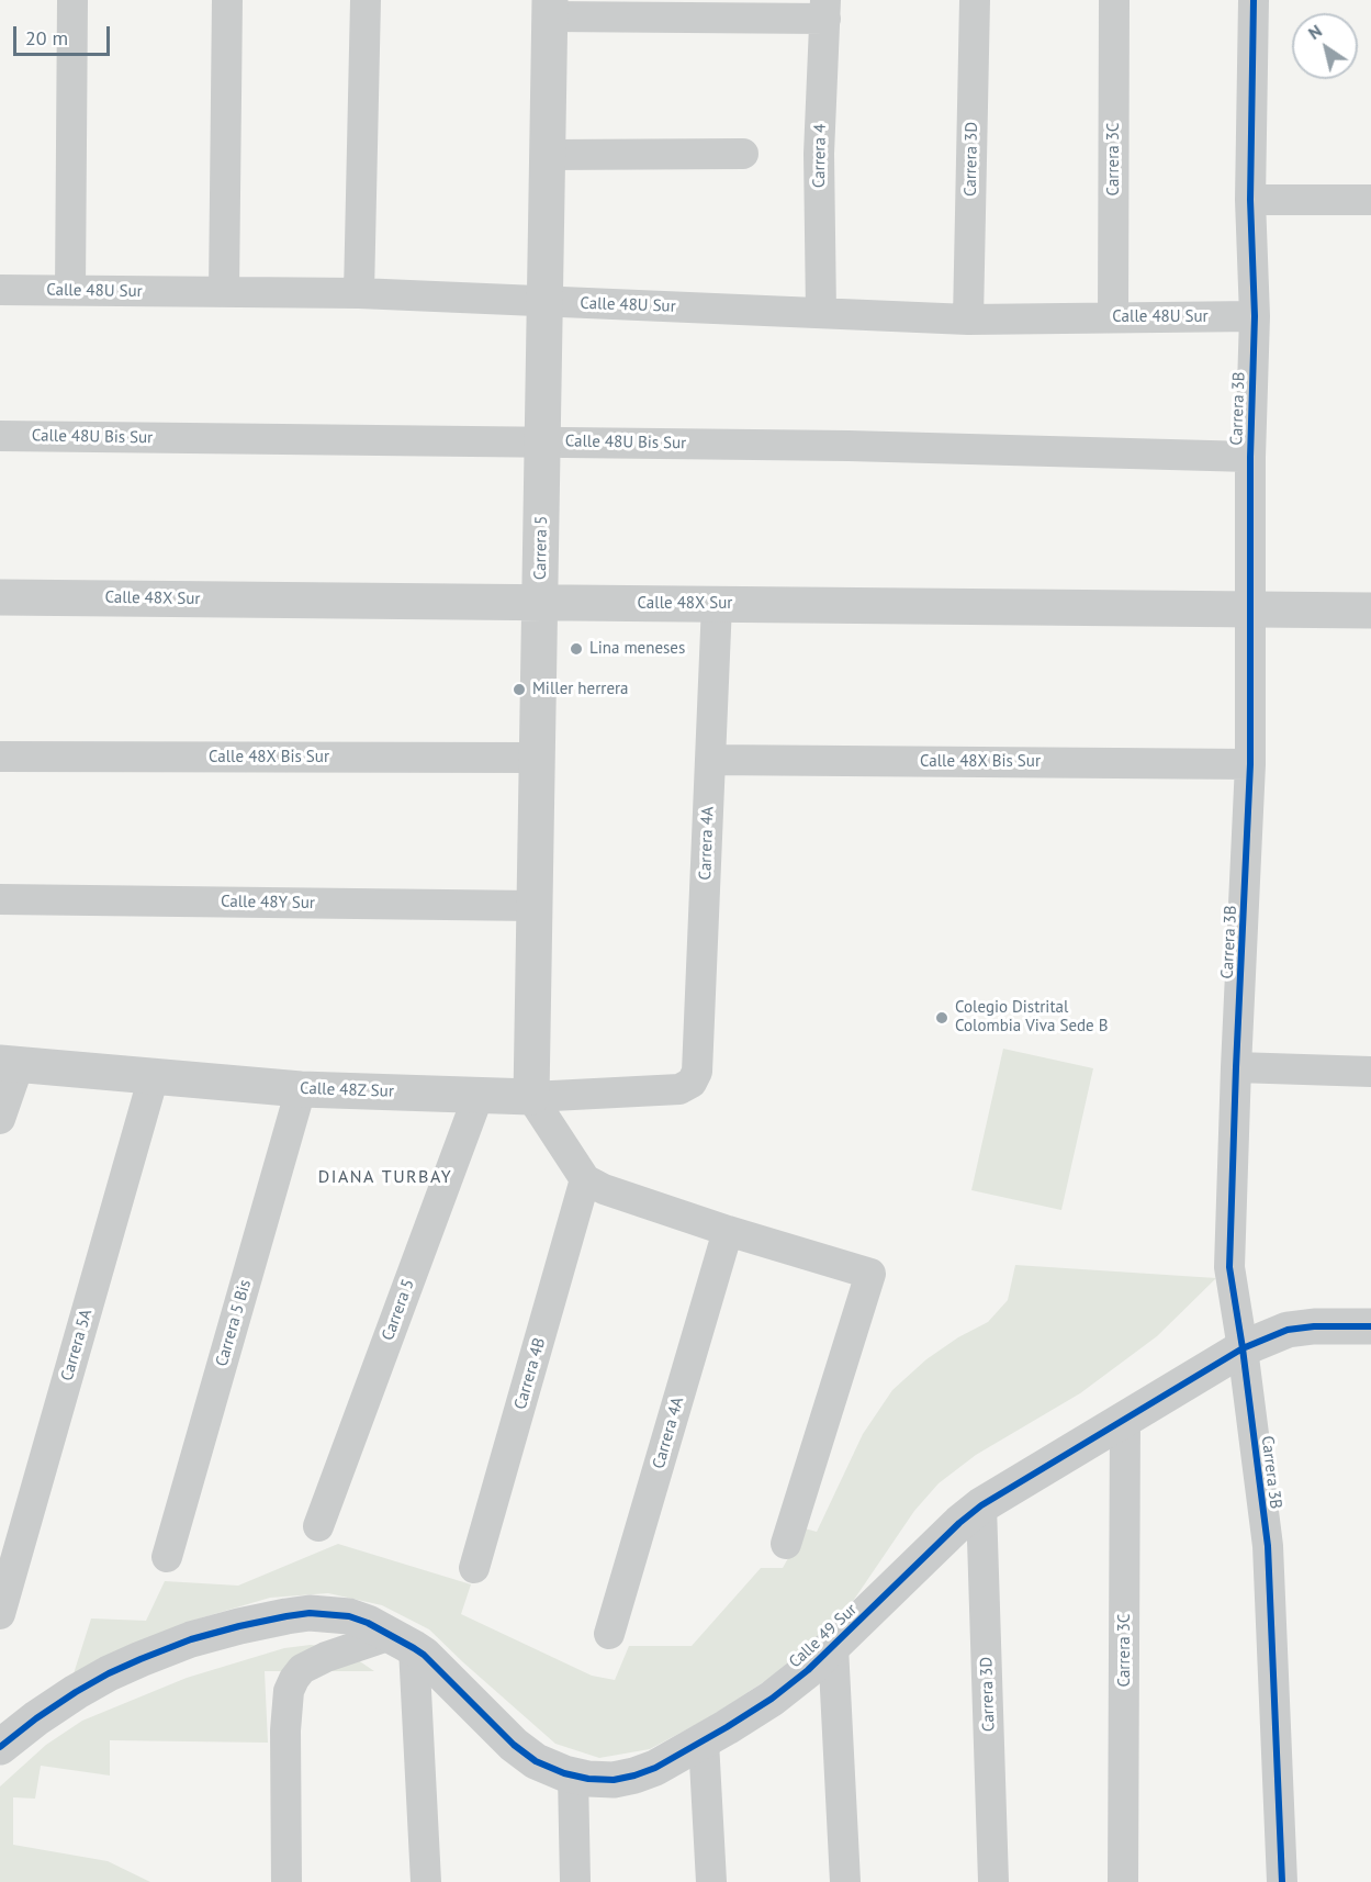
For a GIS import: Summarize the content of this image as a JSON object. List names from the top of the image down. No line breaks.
{"streets":{"street":["Carrera 4","Carrera 3D","Carrera 3C","Calle 48U Sur","Carrera 3B","Calle 48U Bis Sur","Carrera 5","Calle 48X Sur","Calle 48X Bis Sur","Carrera 4A","Calle 48Y Sur","Calle 48Z Sur","Carrera 5 Bis","Carrera 5A","Carrera 4B","Calle 49 Sur"]},"crossings":[["Carrera 4","Calle 48U Sur"],["Carrera 3D","Calle 48U Sur"],["Carrera 3D","Calle 49 Sur"],["Carrera 3C","Calle 48U Sur"],["Carrera 3C","Calle 49 Sur"],["Calle 48U Sur","Carrera 3B"],["Calle 48U Sur","Carrera 5"],["Carrera 3B","Calle 48U Bis Sur"],["Carrera 3B","Calle 48X Sur"],["Carrera 3B","Calle 48X Bis Sur"],["Carrera 3B","Calle 49 Sur"],["Calle 48U Bis Sur","Carrera 5"],["Carrera 5","Calle 48X Sur"],["Carrera 5","Calle 48X Bis Sur"],["Carrera 5","Calle 48Y Sur"],["Carrera 5","Calle 48Z Sur"],["Calle 48X Sur","Carrera 4A"],["Calle 48X Bis Sur","Carrera 4A"],["Carrera 4A","Calle 48Z Sur"],["Calle 48Z Sur","Carrera 5 Bis"],["Calle 48Z Sur","Carrera 5A"]],"districts":["DIANA TURBAY"],"places":["Lina meneses","Miller herrera","Colegio Distrital Colombia Viva Sede B"],"scale_bar":"20 m","north":"top left"}
